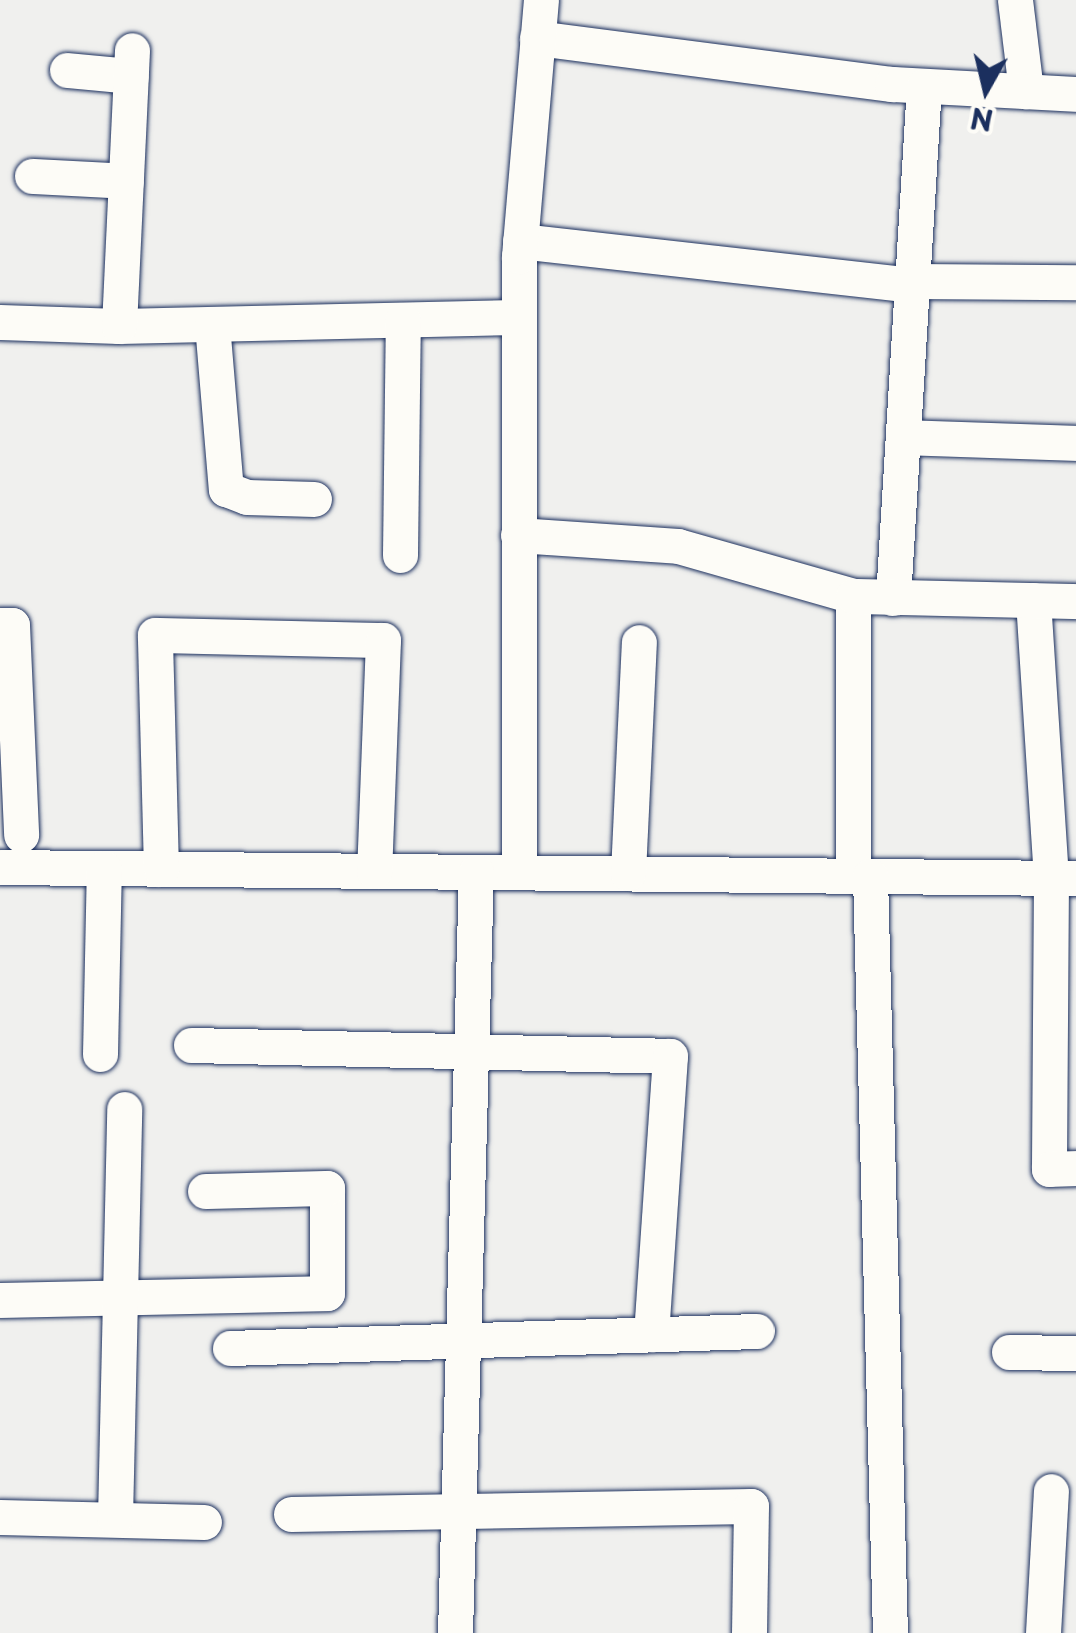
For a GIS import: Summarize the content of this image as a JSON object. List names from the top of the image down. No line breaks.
{"north":"bottom"}
